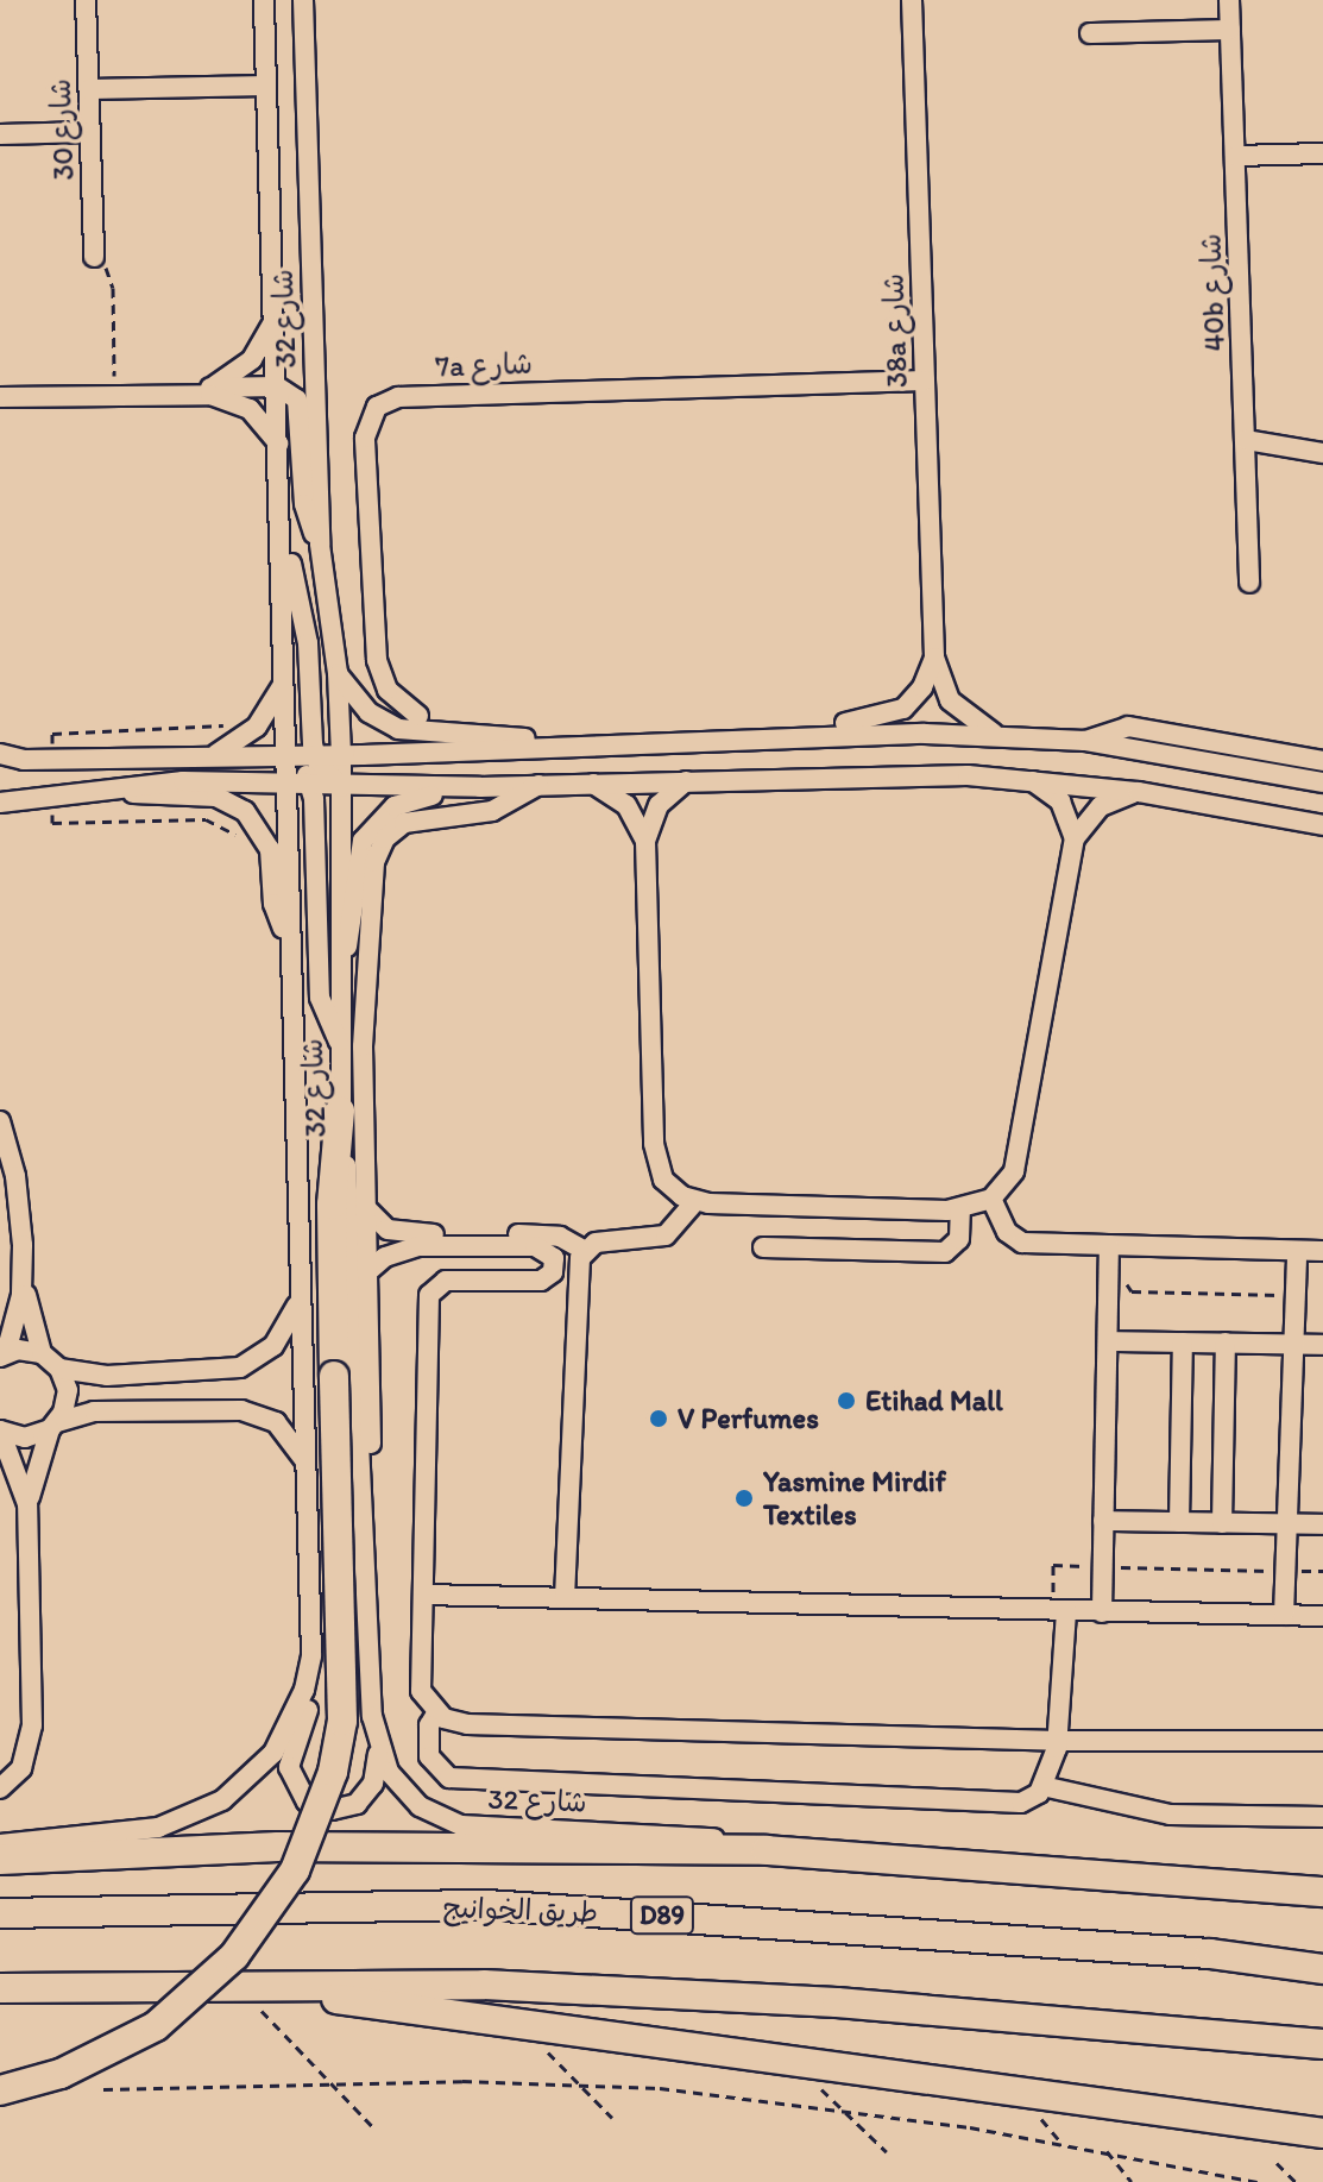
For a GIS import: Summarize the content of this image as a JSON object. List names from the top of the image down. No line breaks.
{"streets":{"highway":["طريق الخوانيج","D89"],"street":["شارع 30","40b شارع","شارع 32","38a شارع","7a شارع"]},"crossings":[["38a شارع","7a شارع"]],"places":["Etihad Mall","V Perfumes","Yasmine Mirdif Textiles"]}
